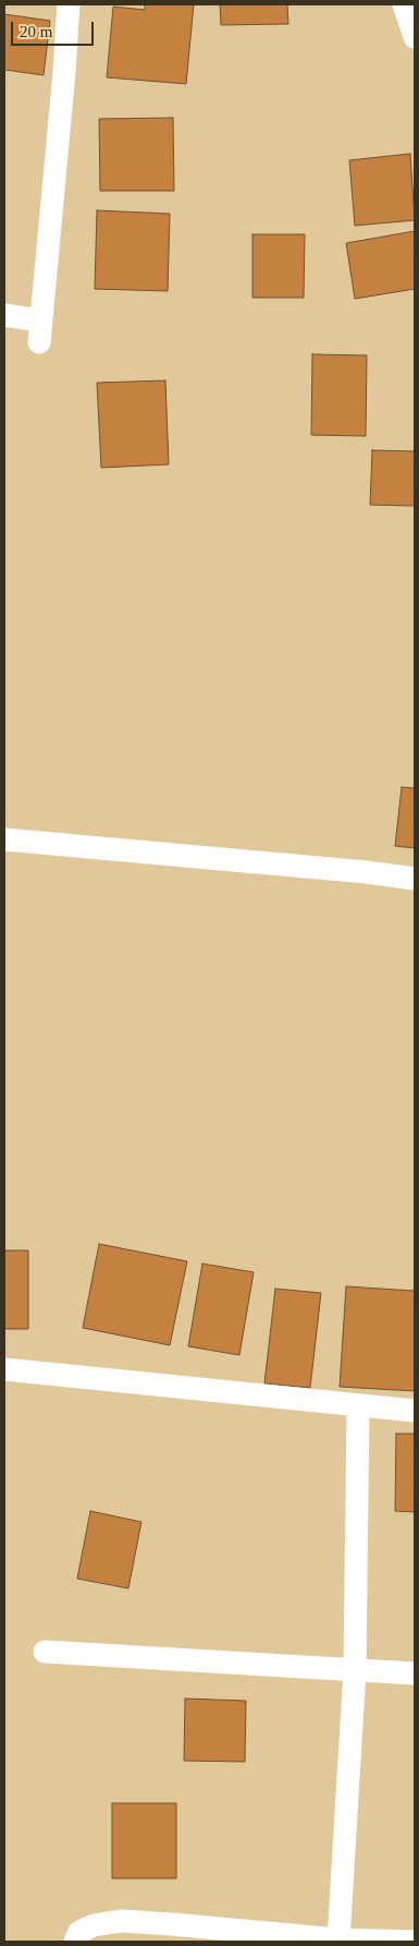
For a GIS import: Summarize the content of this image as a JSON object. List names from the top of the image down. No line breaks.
{"scale_bar":"20 m"}
